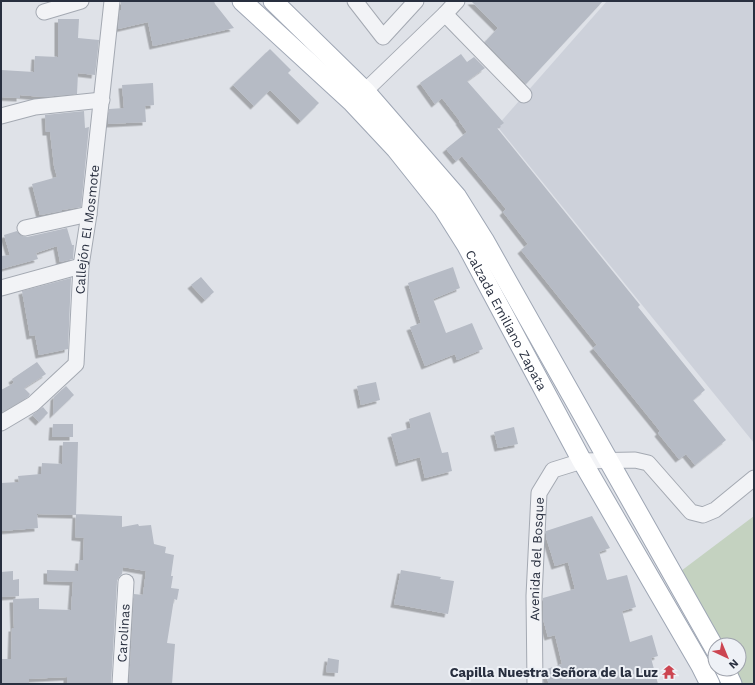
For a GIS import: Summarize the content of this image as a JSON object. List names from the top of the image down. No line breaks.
{"streets":{"main road":["Calzada Emiliano Zapata"],"street":["Callejón El Mosmote","Avenida del Bosque","Carolinas"]},"crossings":[["Calzada Emiliano Zapata","Avenida del Bosque"]],"places":{"temple":["Capilla Nuestra Señora de la Luz"]},"north":"bottom right"}
